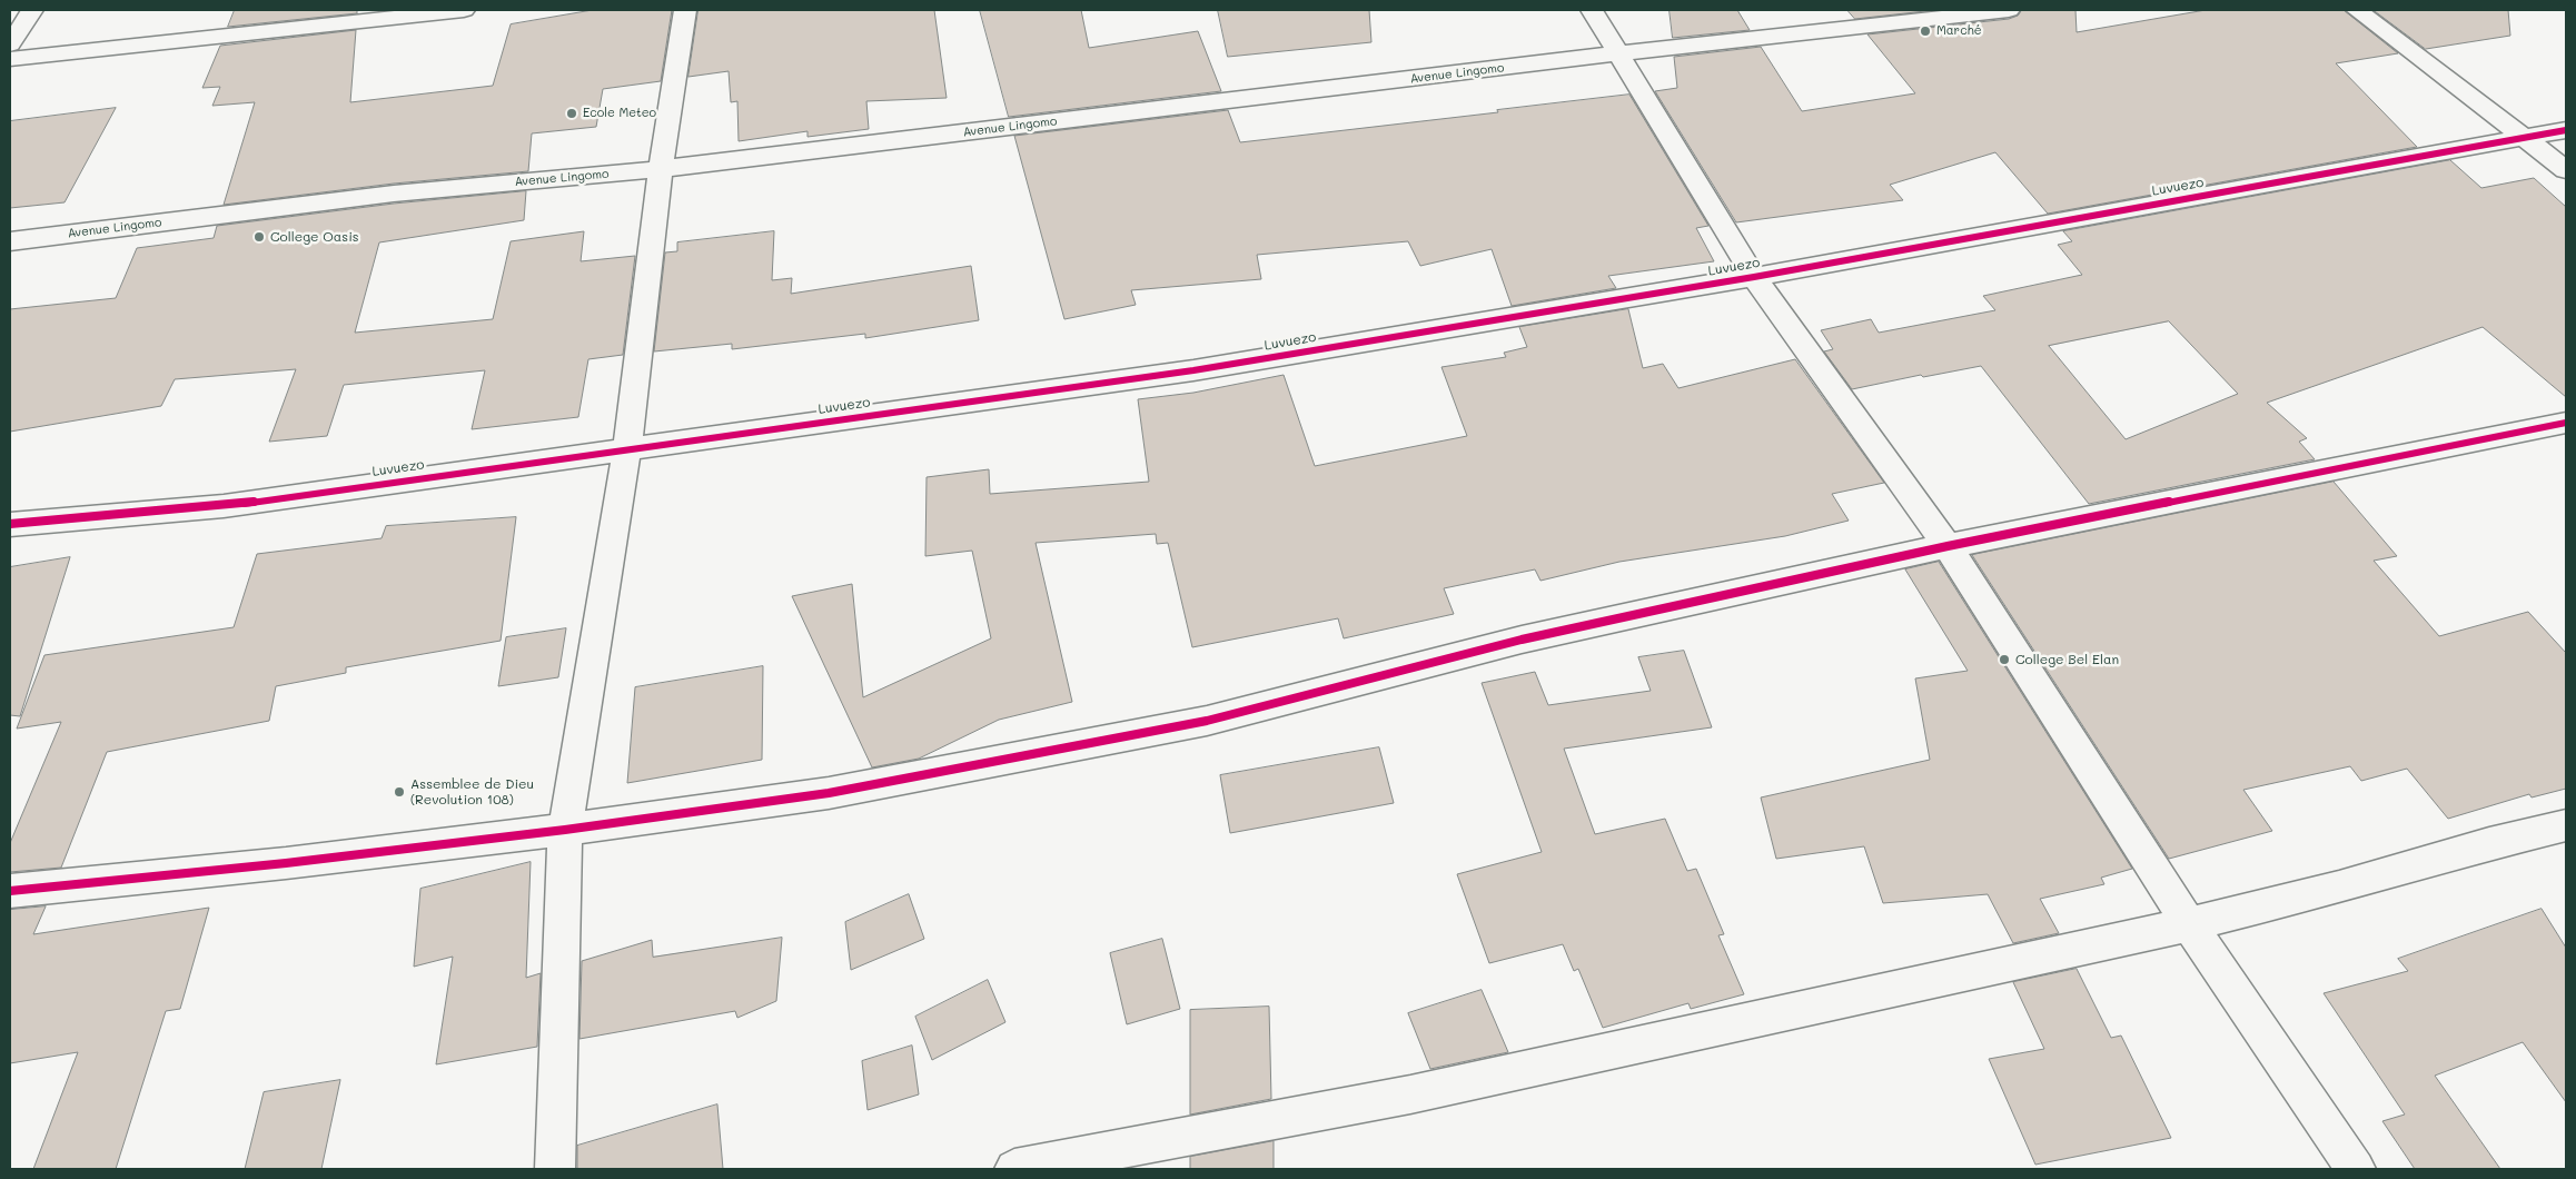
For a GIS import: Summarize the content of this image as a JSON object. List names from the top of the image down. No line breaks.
{"streets":{"street":["Avenue Lingomo","Luvuezo"]},"places":["Marché","Ecole Meteo","College Oasis","College Bel Elan","Assemblee de Dieu (Revolution 108)"]}
